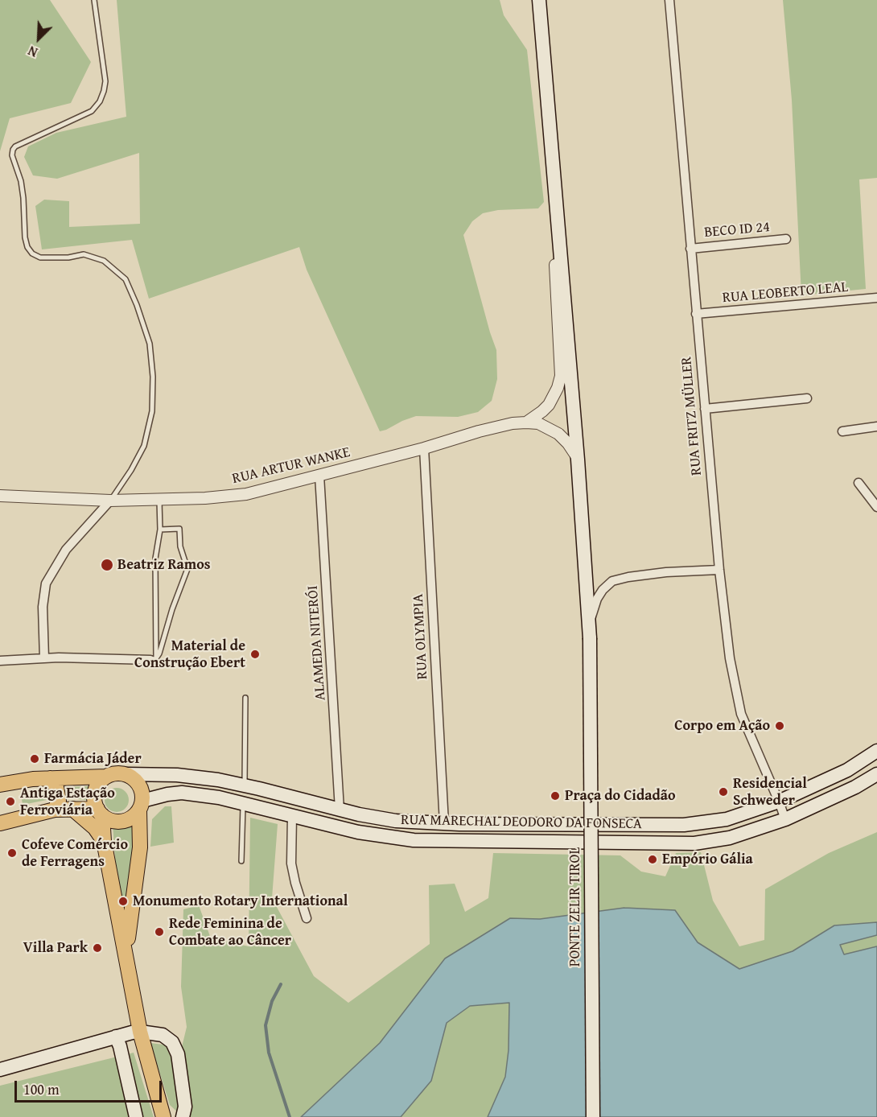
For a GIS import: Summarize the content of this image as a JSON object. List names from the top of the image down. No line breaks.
{"streets":{"main road":["RUA MARECHAL DEODORO DA FONSECA","PONTE ZELIR TIROL"],"street":["BECO ID 24","RUA LEOBERTO LEAL","RUA FRITZ MÜLLER","RUA ARTUR WANKE","RUA OLYMPIA","ALAMEDA NITERÓI"]},"crossings":[["BECO ID 24","RUA FRITZ MÜLLER"],["RUA LEOBERTO LEAL","RUA FRITZ MÜLLER"],["RUA FRITZ MÜLLER","RUA MARECHAL DEODORO DA FONSECA"],["RUA ARTUR WANKE","RUA OLYMPIA"],["RUA ARTUR WANKE","ALAMEDA NITERÓI"],["RUA ARTUR WANKE","PONTE ZELIR TIROL"],["RUA OLYMPIA","RUA MARECHAL DEODORO DA FONSECA"],["ALAMEDA NITERÓI","RUA MARECHAL DEODORO DA FONSECA"]],"places":["Beatriz Ramos","Material de Construção Ebert","Corpo em Ação","Farmácia Jáder","Residencial Schweder","Praça do Cidadão","Antiga Estação Ferroviária","Cofeve Comércio de Ferragens","Empório Gália","Monumento Rotary International","Rede Feminina de Combate ao Câncer","Villa Park"],"scale_bar":"100 m","north":"bottom left"}
